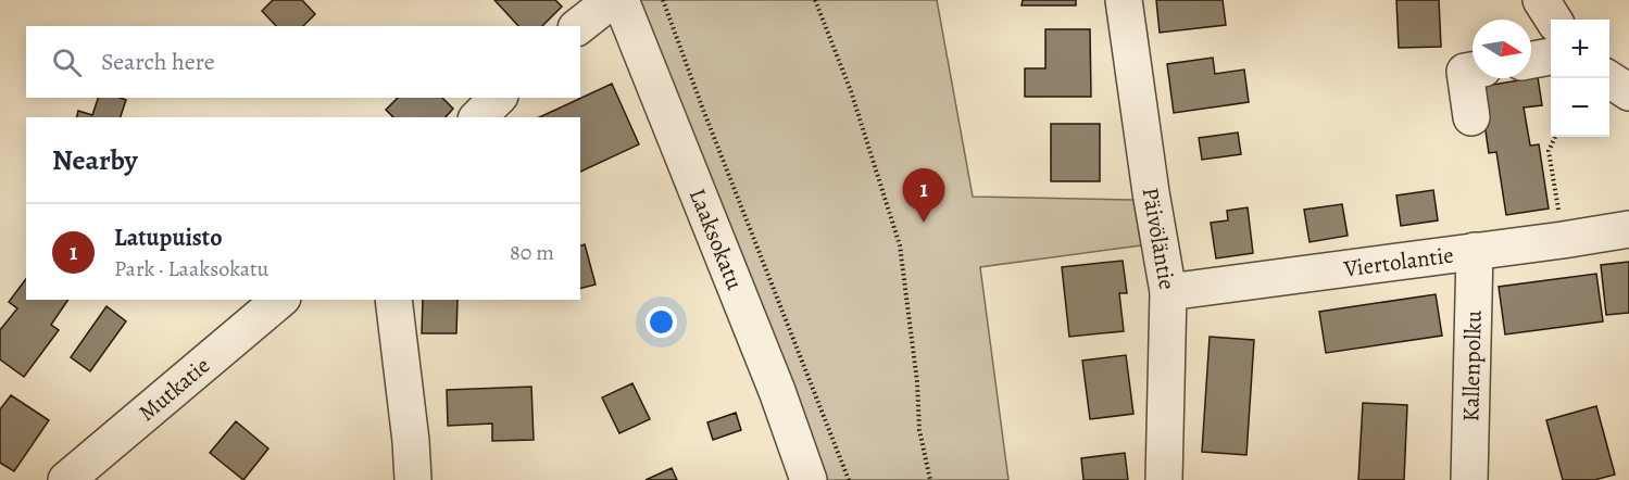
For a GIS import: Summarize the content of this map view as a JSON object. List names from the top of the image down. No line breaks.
{"streets":{"street":["Laaksokatu","Päivöläntie","Viertolantie","Kallenpolku","Mutkatie"]},"crossings":[["Päivöläntie","Viertolantie"],["Viertolantie","Kallenpolku"]],"north":"right","page":{"map_buttons":["+","−"],"search":"Search here","heading":"Nearby","pins":"1","list":[{"mark":"1","name":"Latupuisto","note":"Park · Laaksokatu","value":"80 m"}]}}
